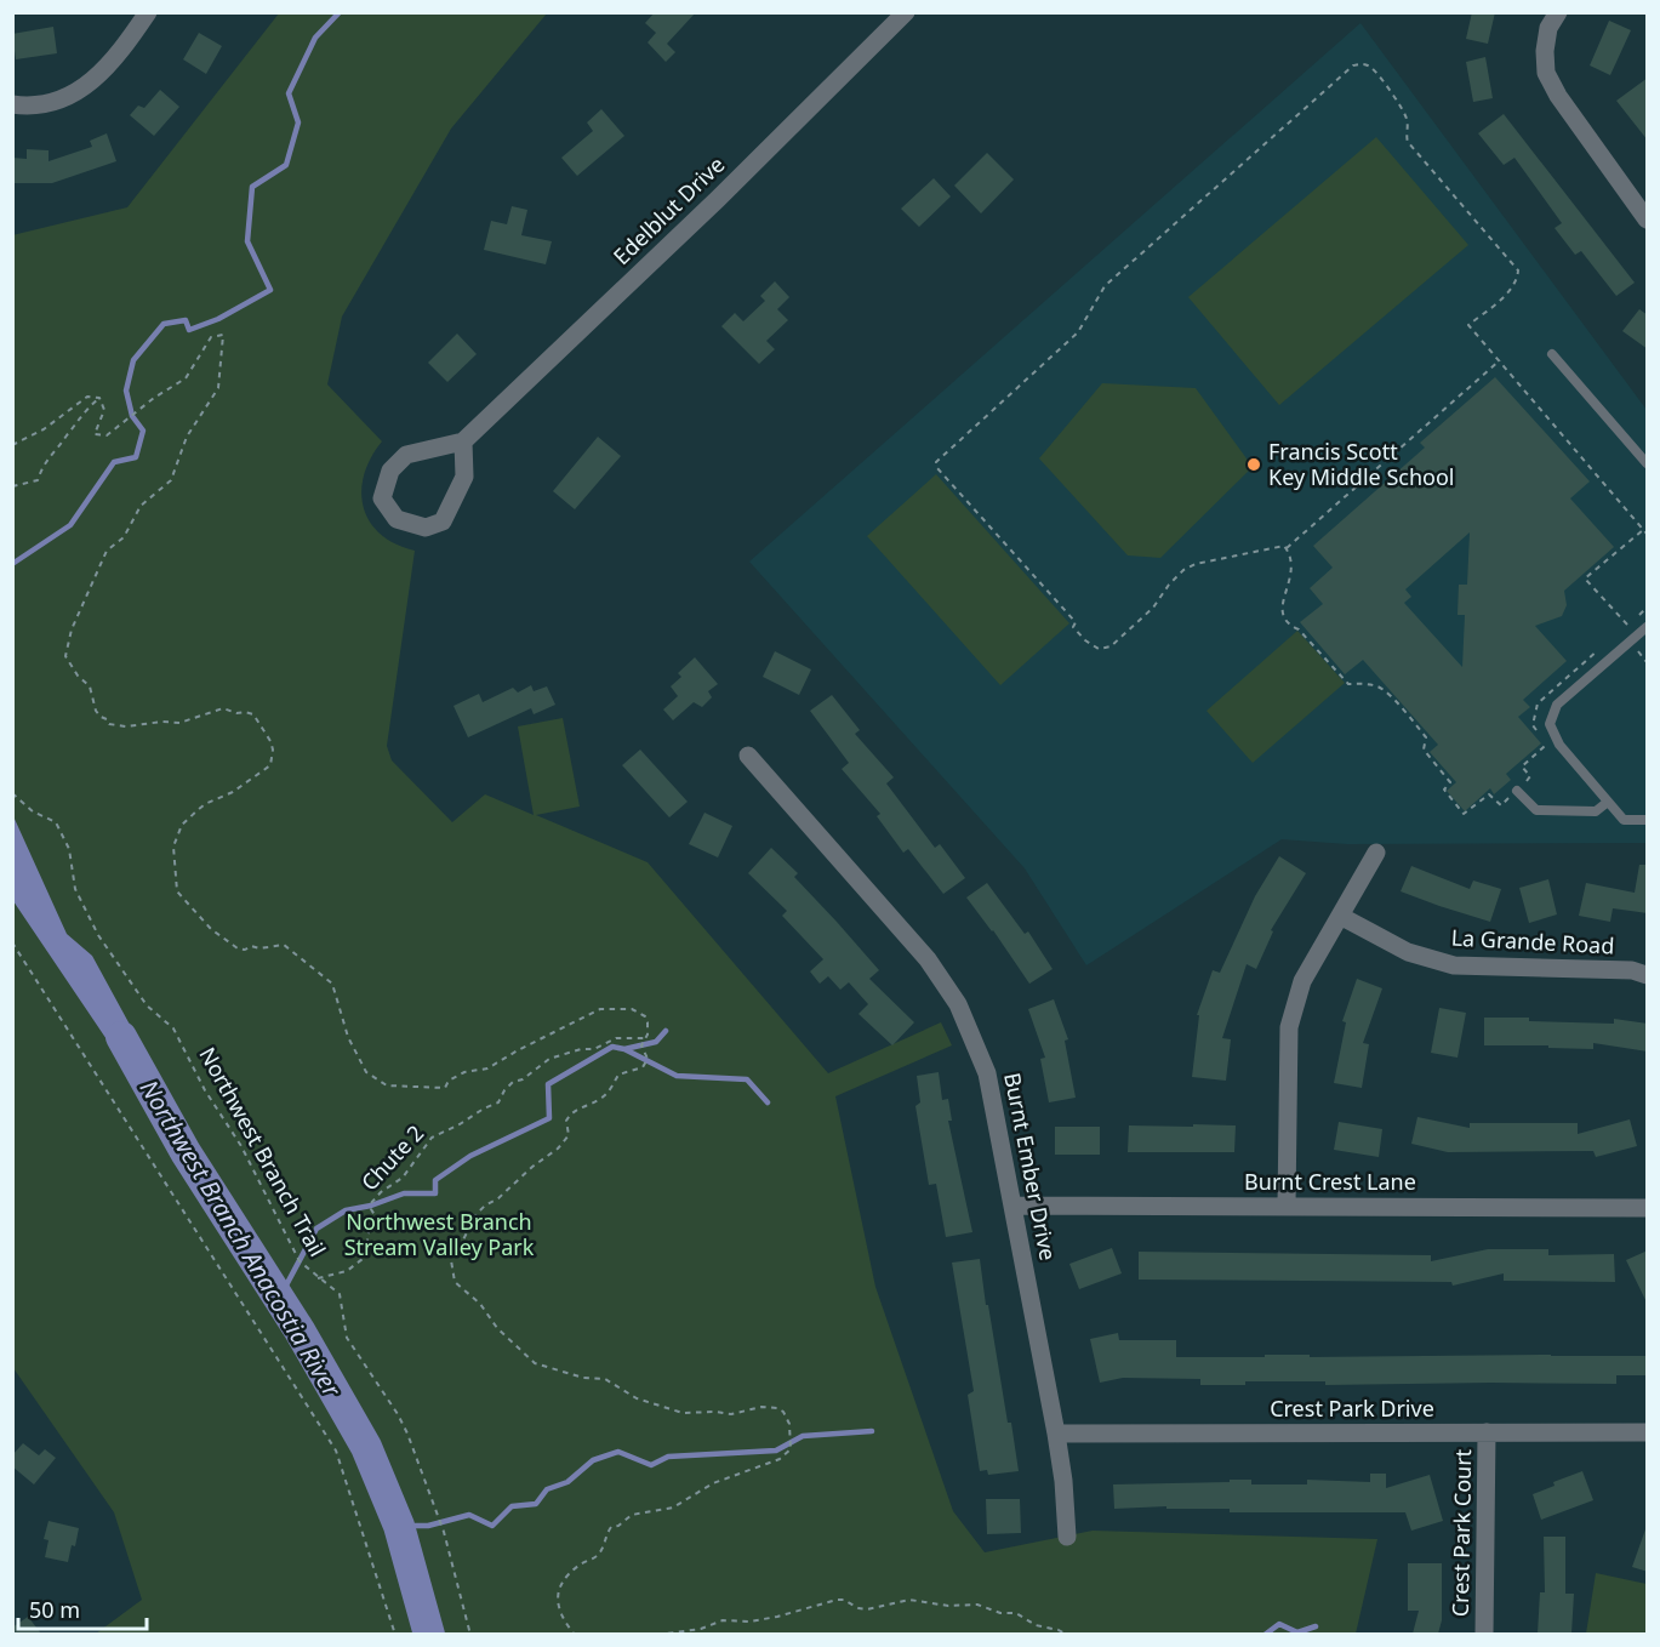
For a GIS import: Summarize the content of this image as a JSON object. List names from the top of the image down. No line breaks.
{"streets":{"street":["Edelblut Drive","La Grande Road","Burnt Ember Drive","Burnt Crest Lane","Crest Park Drive","Crest Park Court"],"path":["Northwest Branch Trail","Chute 2"]},"crossings":[["Northwest Branch Trail","Chute 2"],["Burnt Ember Drive","Burnt Crest Lane"],["Burnt Ember Drive","Crest Park Drive"],["Crest Park Drive","Crest Park Court"]],"water":["Northwest Branch Anacostia River"],"parks":["Northwest Branch Stream Valley Park"],"places":["Francis Scott Key Middle School"],"scale_bar":"50 m"}
